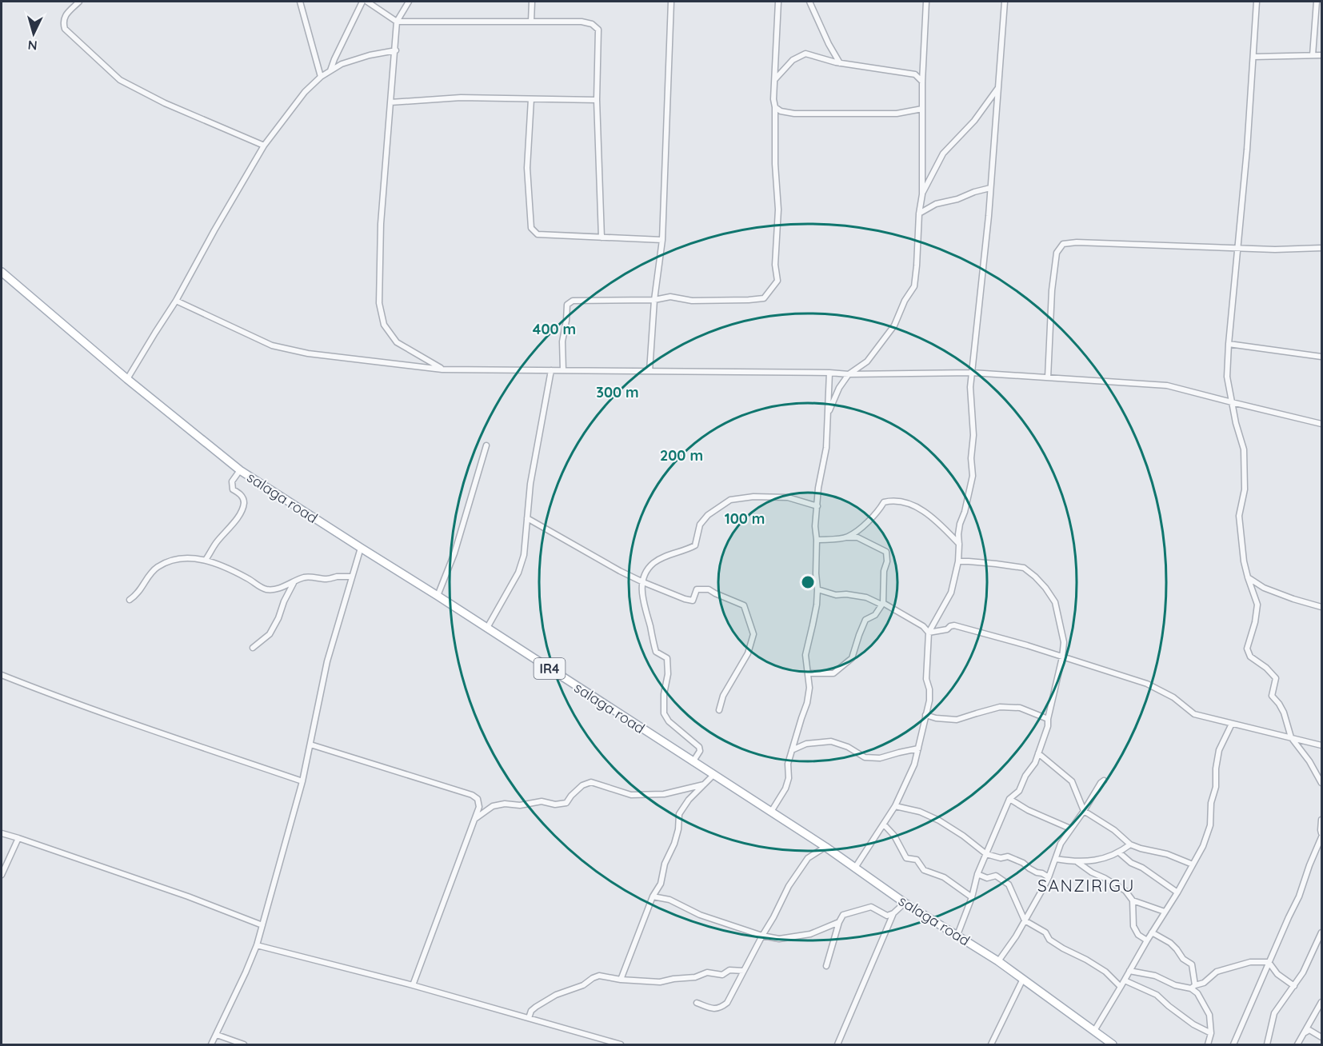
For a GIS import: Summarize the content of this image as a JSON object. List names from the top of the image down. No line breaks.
{"streets":{"main road":["salaga road","IR4"]},"districts":["SANZIRIGU"],"north":"bottom","rings":["400 m","300 m","200 m","100 m"]}
